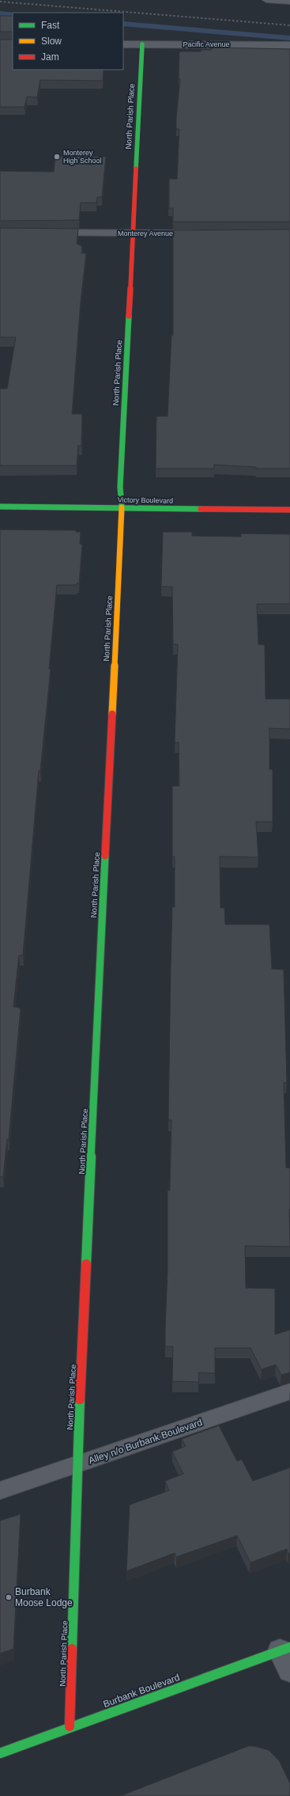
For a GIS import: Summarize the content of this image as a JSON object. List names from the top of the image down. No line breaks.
{"streets":{"street":["Pacific Avenue","North Parish Place","Monterey Avenue","Victory Boulevard","Burbank Boulevard"],"lane":["Alley n/o Burbank Boulevard"]},"crossings":[["Pacific Avenue","North Parish Place"],["North Parish Place","Monterey Avenue"],["North Parish Place","Victory Boulevard"],["North Parish Place","Alley n/o Burbank Boulevard"],["North Parish Place","Burbank Boulevard"]],"places":["Monterey High School","Burbank Moose Lodge"],"legend":["Fast","Slow","Jam"]}
